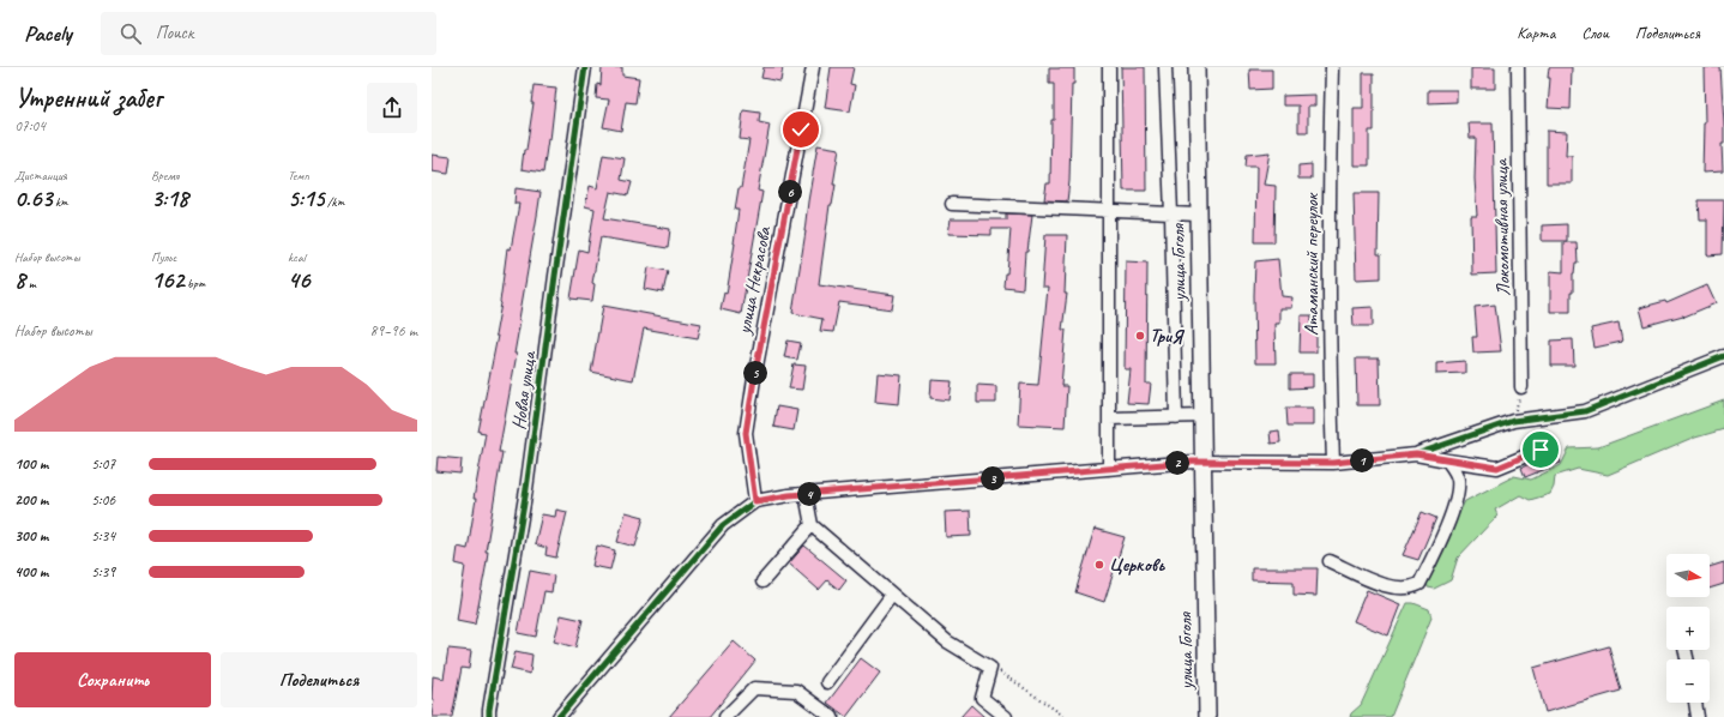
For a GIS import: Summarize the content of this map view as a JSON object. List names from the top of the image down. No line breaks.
{"streets":{"main road":["улица Гоголя"],"street":["Локомотивная улица","Атаманский переулок","улица Некрасова","Новая улица"]},"places":["ТриЯ","Церковь"],"north":"right","page":{"header":"Pacely","search":"Поиск","nav":["Карта","Слои","Поделиться"],"heading":["Утренний забег","07:04"],"stats":[["Дистанция","0.63 km"],["Время","3:18"],["Темп","5:15 /km"],["Набор высоты","8 m"],["Пульс","162 bpm"],["kcal","46"]],"pins":["6","5","1","2","3","4"],"chart":["Набор высоты","89–96 m"],"list":[{"name":"100 m","note":"5:07"},{"name":"200 m","note":"5:06"},{"name":"300 m","note":"5:34"},{"name":"400 m","note":"5:39"}],"map_buttons":["+","−"],"buttons":["Сохранить","Поделиться"]}}
